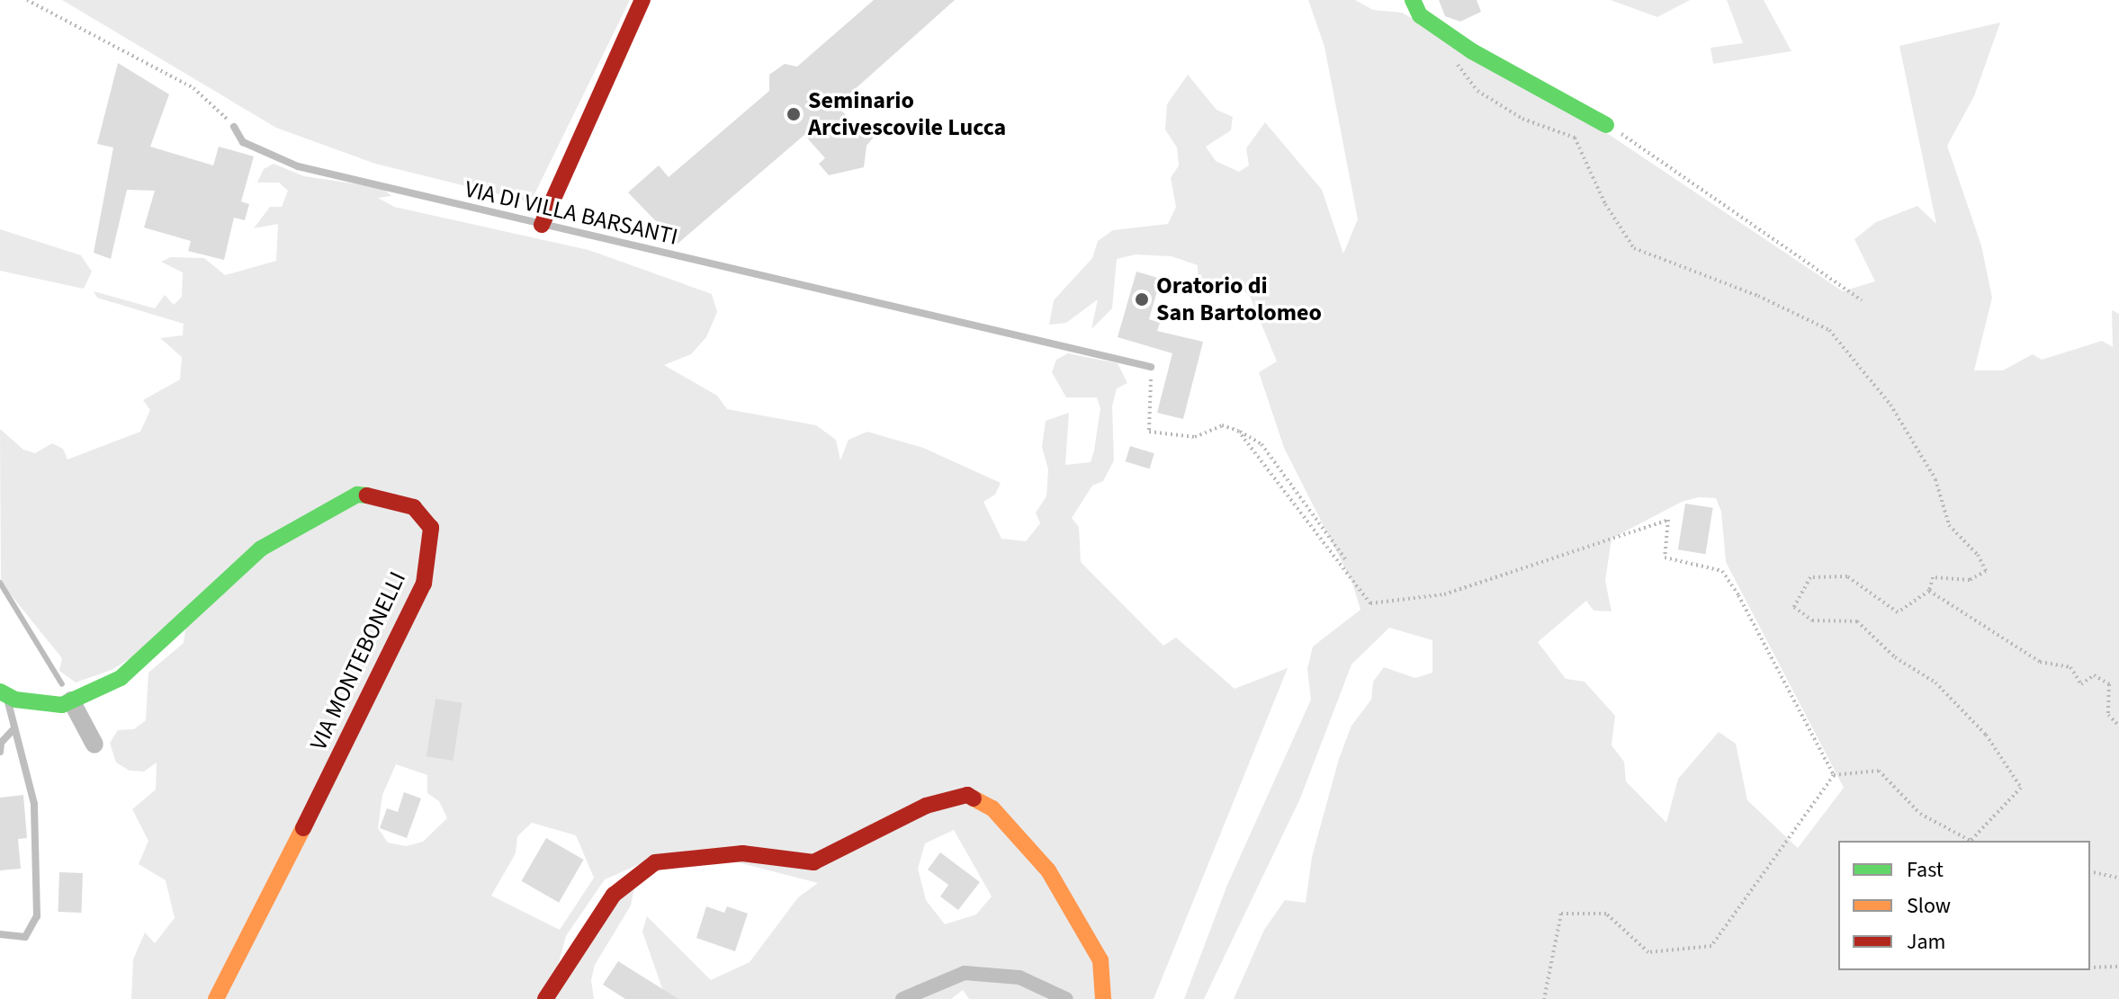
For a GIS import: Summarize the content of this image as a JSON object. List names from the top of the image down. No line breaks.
{"streets":{"street":["VIA MONTEBONELLI"],"lane":["VIA DI VILLA BARSANTI"]},"places":["Seminario Arcivescovile Lucca","Oratorio di San Bartolomeo"],"legend":["Fast","Slow","Jam"]}
